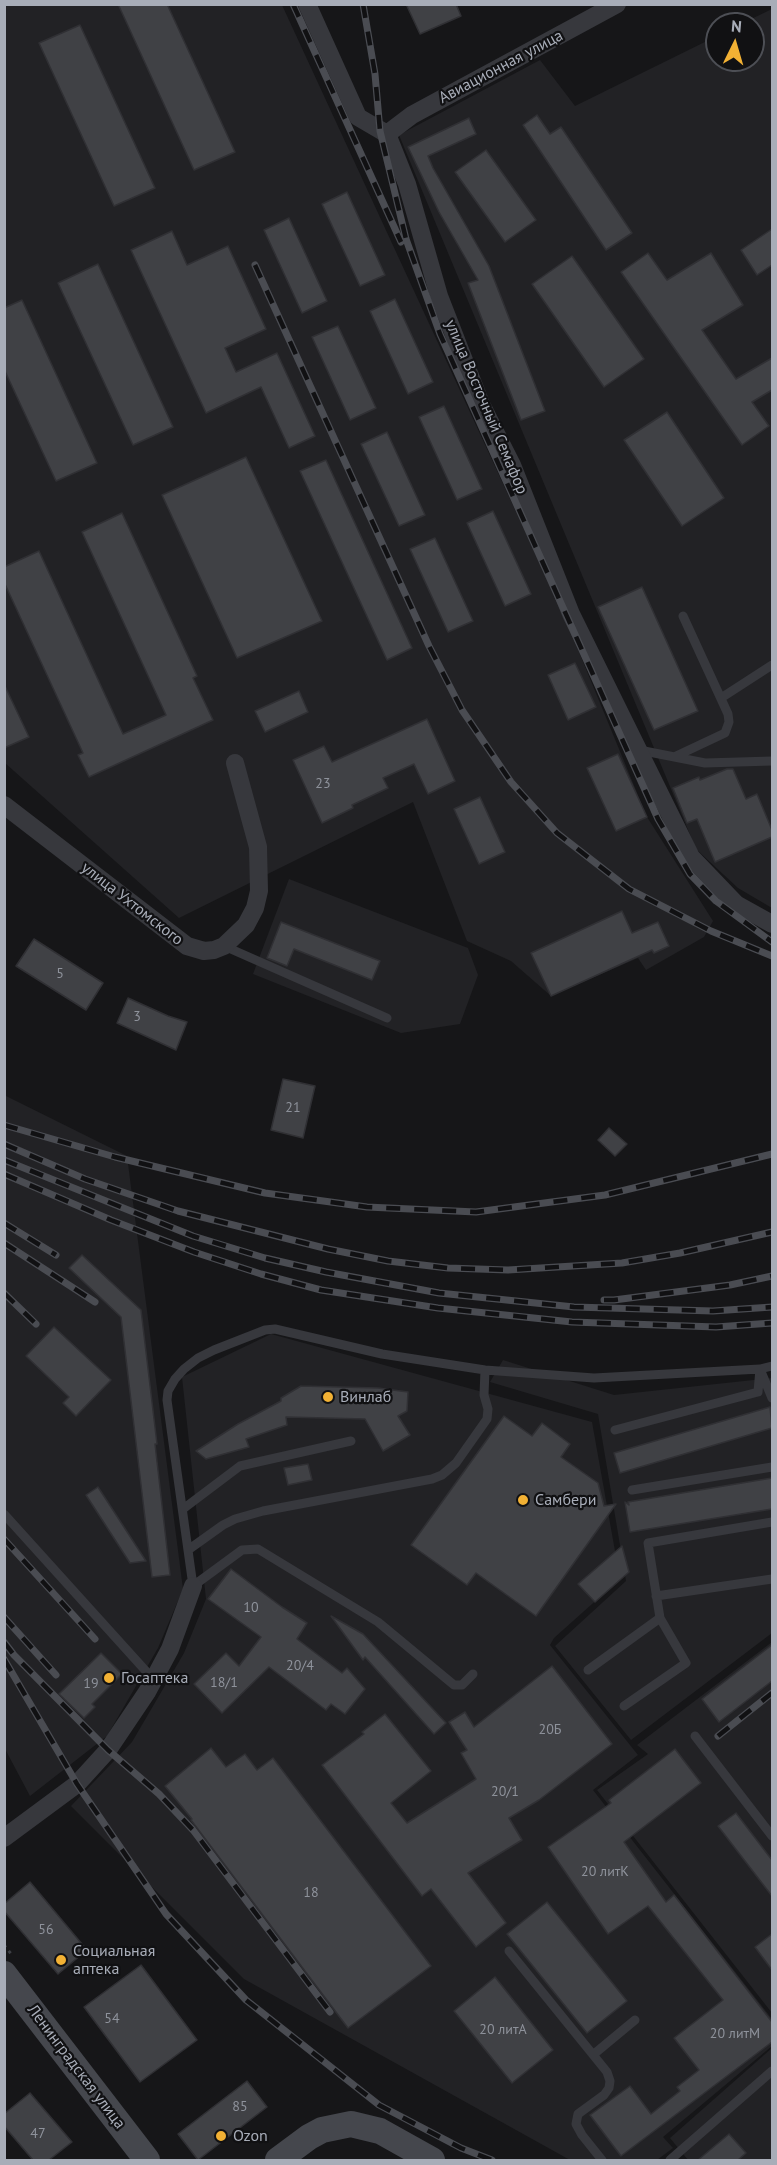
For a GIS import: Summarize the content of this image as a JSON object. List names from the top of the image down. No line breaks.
{"streets":{"main road":["Ленинградская улица"],"street":["Авиационная улица","улица Восточный Семафор","улица Ухтомского"]},"crossings":[["Авиационная улица","улица Восточный Семафор"]],"places":["Винлаб","Самбери","Госаптека","Социальная аптека","Ozon"],"house_numbers":["23","5","3","21","10","20/4","18/1","19","20Б","20/1","20 литК","18","56","54","20 литА","20 литМ","85","47"],"north":"top"}
